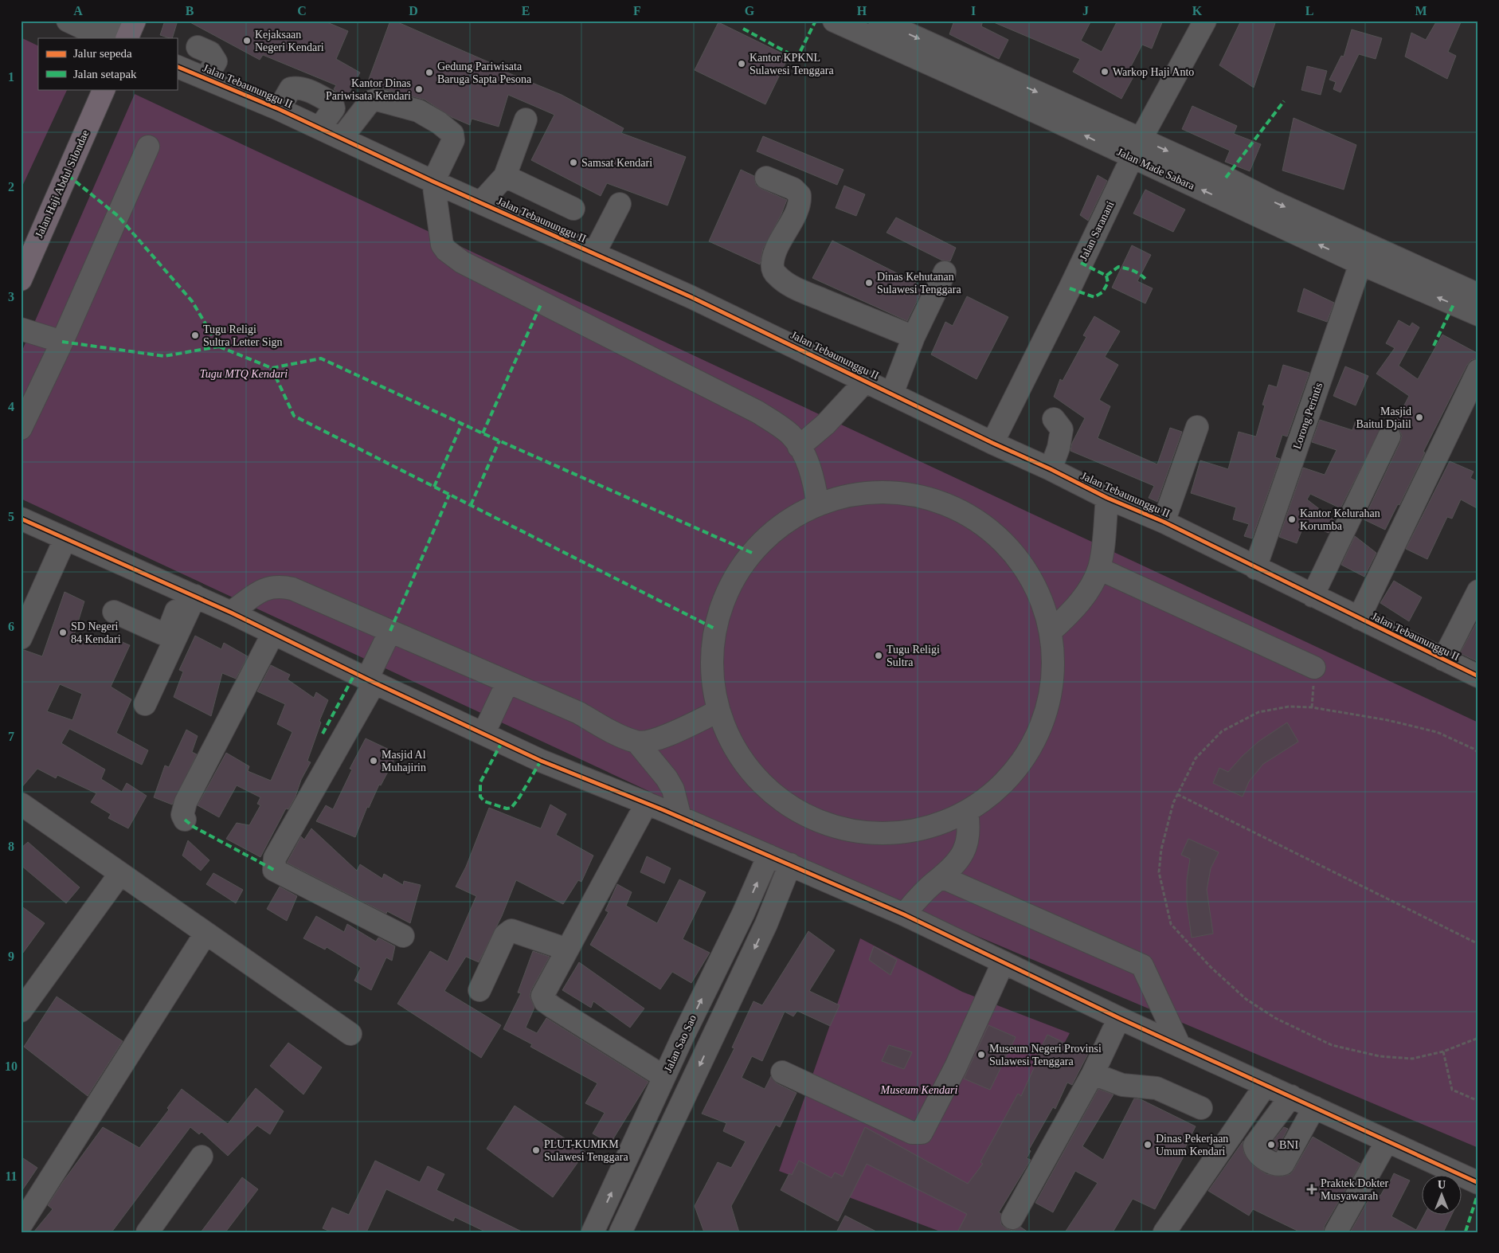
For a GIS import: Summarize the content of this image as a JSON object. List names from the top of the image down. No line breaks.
{"streets":{"highway":["Jalan Haji Abdul Silondae"],"street":["Jalan Tebaununggu II","Jalan Made Sabara","Jalan Saranani","Lorong Perintis","Jalan Sao Sao"]},"crossings":[["Jalan Tebaununggu II","Jalan Saranani"],["Jalan Tebaununggu II","Lorong Perintis"],["Jalan Made Sabara","Jalan Saranani"],["Jalan Made Sabara","Lorong Perintis"]],"parks":["Tugu MTQ Kendari","Museum Kendari"],"places":{"other":["Kejaksaan Negeri Kendari","Kantor KPKNL Sulawesi Tenggara","Warkop Haji Anto","Gedung Pariwisata Baruga Sapta Pesona","Kantor Dinas Pariwisata Kendari","Samsat Kendari","Dinas Kehutanan Sulawesi Tenggara","Tugu Religi Sultra Letter Sign","Masjid Baitul Djalil","Kantor Kelurahan Korumba","SD Negeri 84 Kendari","Tugu Religi Sultra","Masjid Al Muhajirin","Museum Negeri Provinsi Sulawesi Tenggara","Dinas Pekerjaan Umum Kendari","BNI","PLUT-KUMKM Sulawesi Tenggara"],"health":["Praktek Dokter Musyawarah"]},"legend":["Jalur sepeda","Jalan setapak"],"north":"top","grid":{"columns":["A","B","C","D","E","F","G","H","I","J","K","L","M"],"rows":["1","2","3","4","5","6","7","8","9","10","11"]}}
